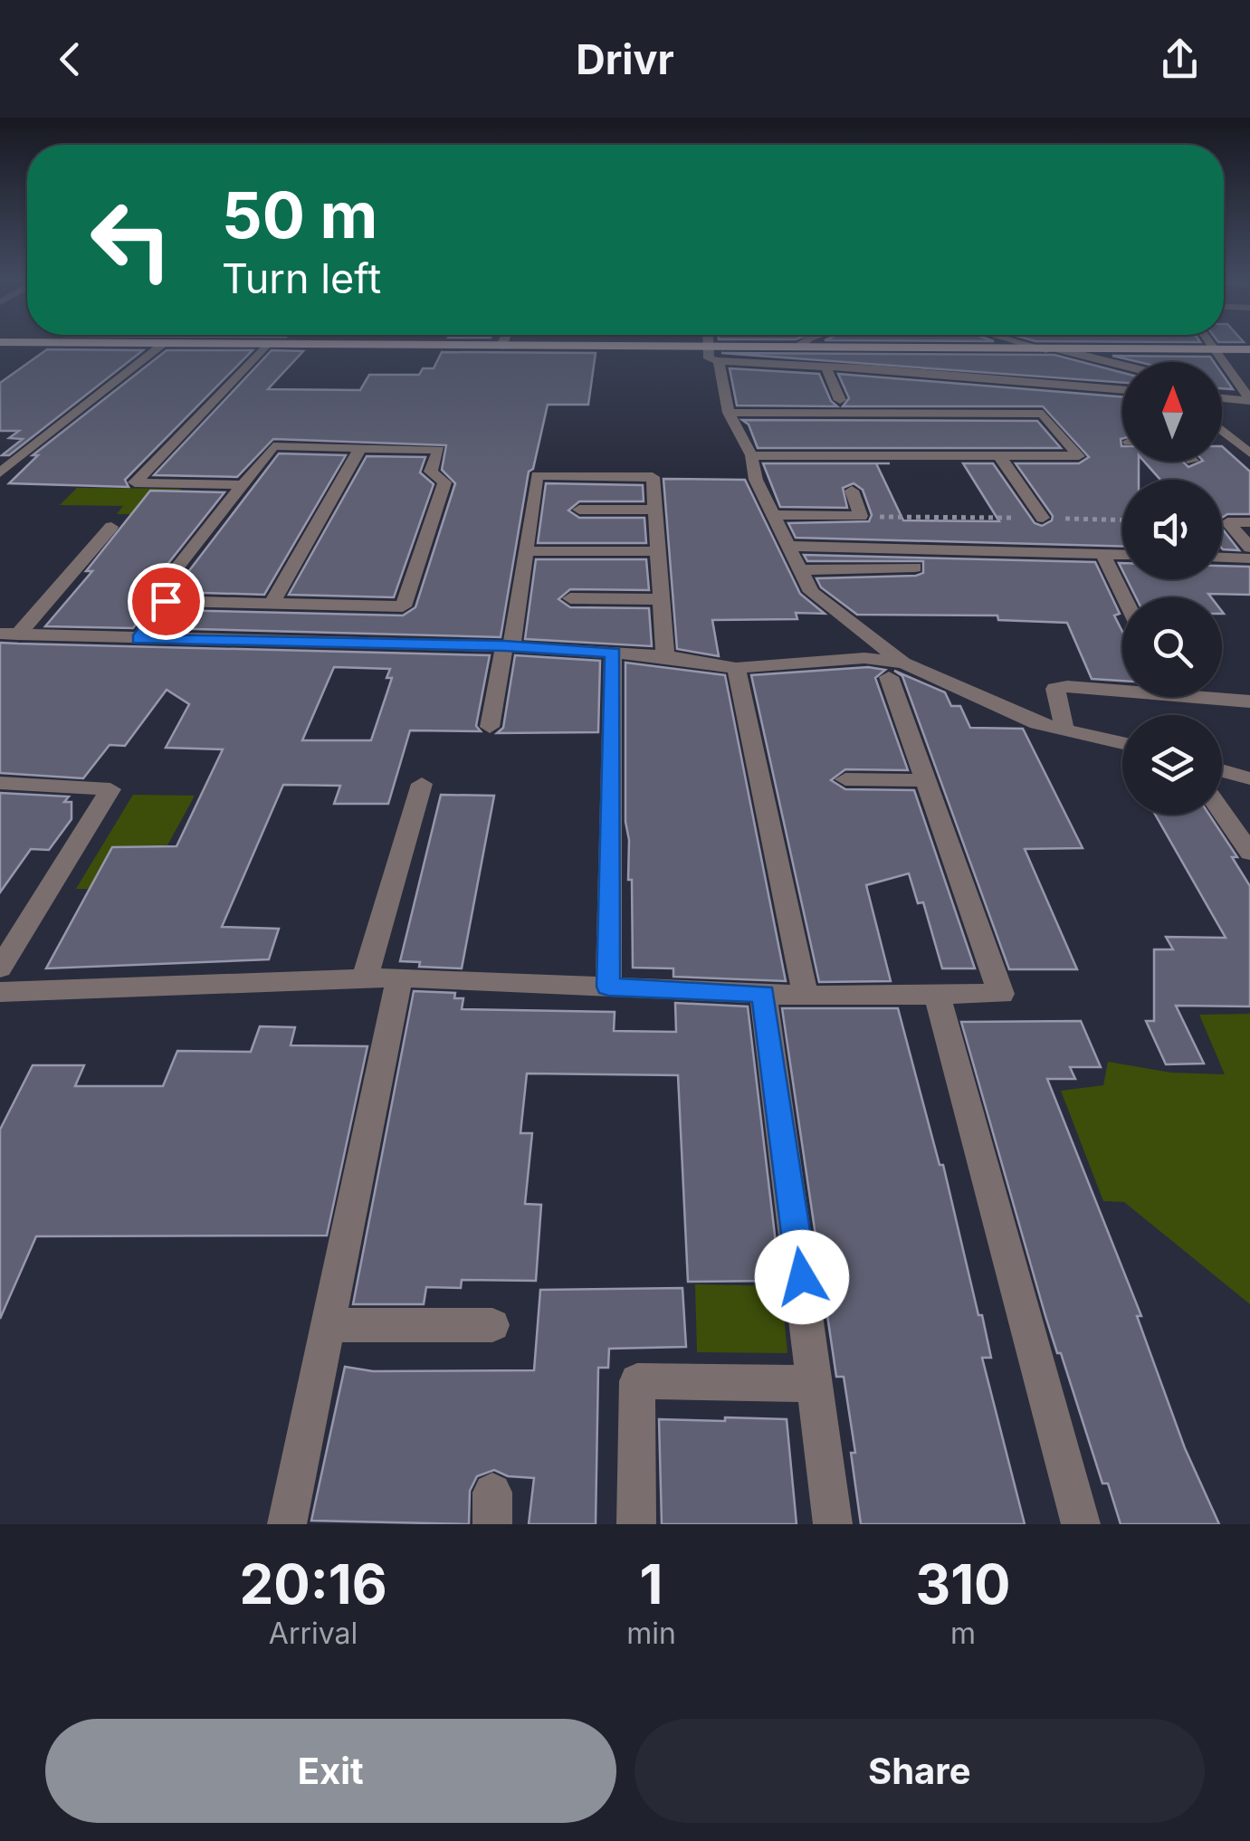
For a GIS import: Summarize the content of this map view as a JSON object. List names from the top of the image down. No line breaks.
{"north":"top","page":{"header":"Drivr","turn":["50 m","Turn left"],"eta":["20:16","Arrival","1","min","310","m"],"buttons":["Exit","Share"]}}
